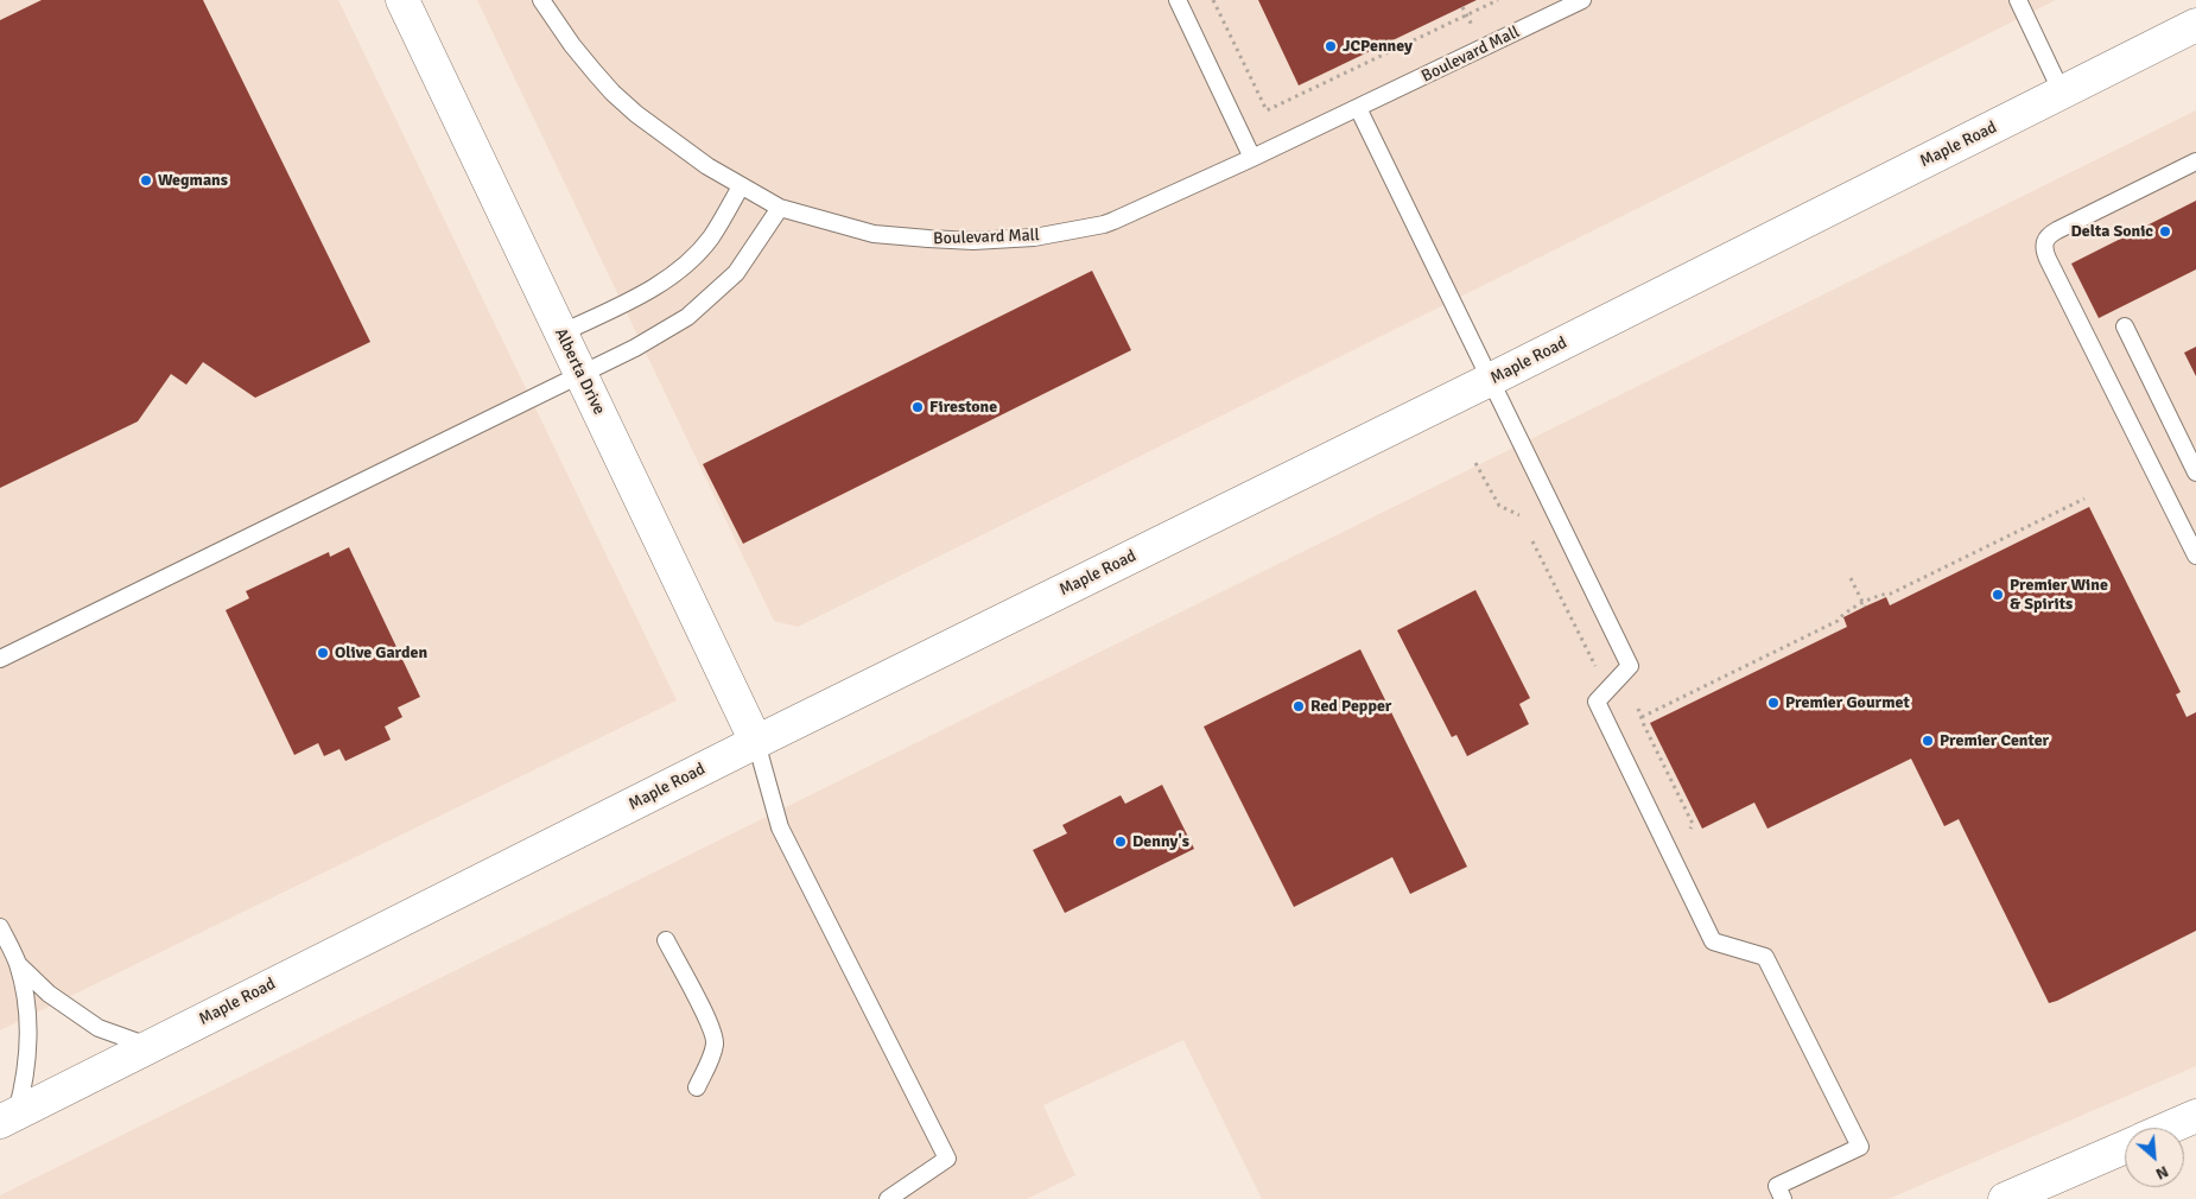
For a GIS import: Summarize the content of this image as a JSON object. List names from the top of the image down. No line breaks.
{"streets":{"main road":["Maple Road","Alberta Drive"],"lane":["Boulevard Mall"]},"crossings":[["Maple Road","Alberta Drive"]],"places":["JCPenney","Wegmans","Delta Sonic","Firestone","Premier Wine & Spirits","Olive Garden","Premier Gourmet","Red Pepper","Premier Center","Denny's"],"north":"bottom right"}
